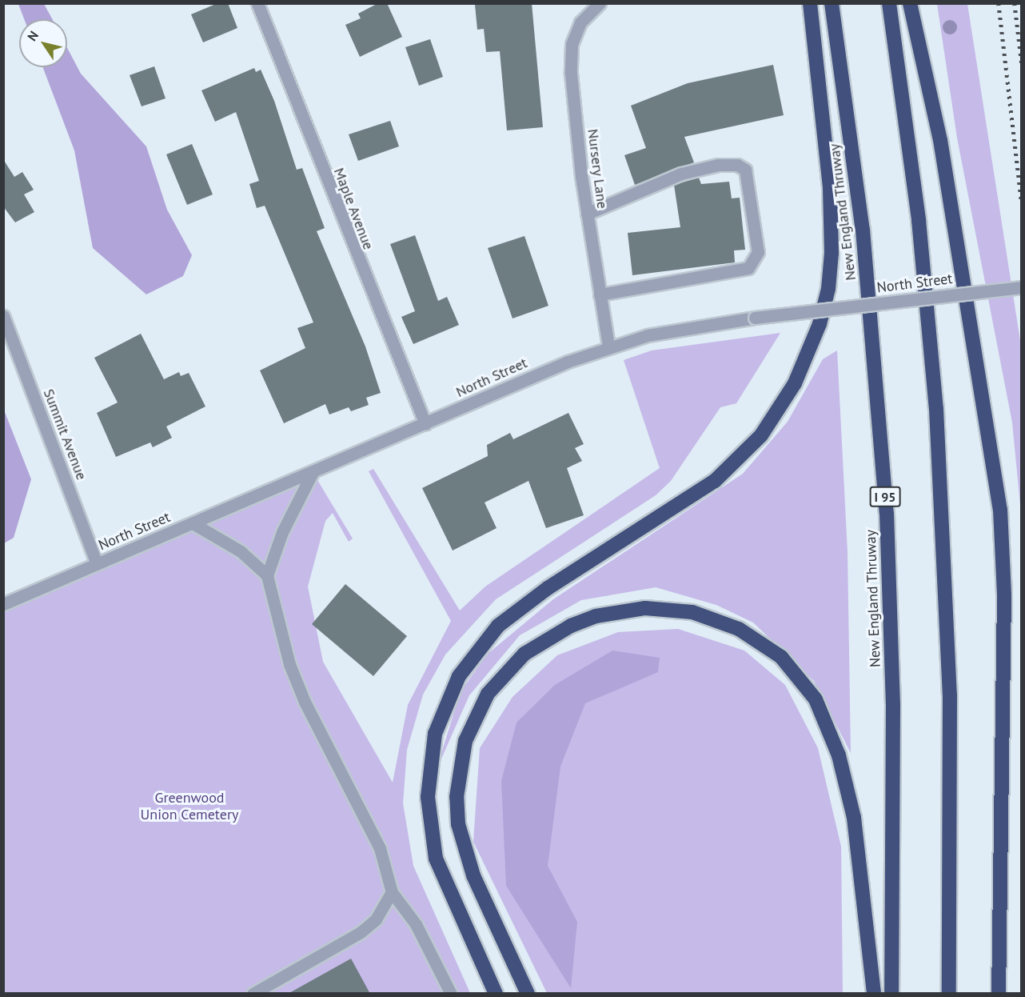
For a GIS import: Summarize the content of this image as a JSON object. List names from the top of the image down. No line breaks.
{"streets":{"highway":["New England Thruway","I 95"],"street":["Nursery Lane","Maple Avenue","North Street","Summit Avenue"]},"crossings":[["Nursery Lane","North Street"],["Maple Avenue","North Street"],["North Street","Summit Avenue"]],"parks":["Greenwood Union Cemetery"],"north":"top left"}
